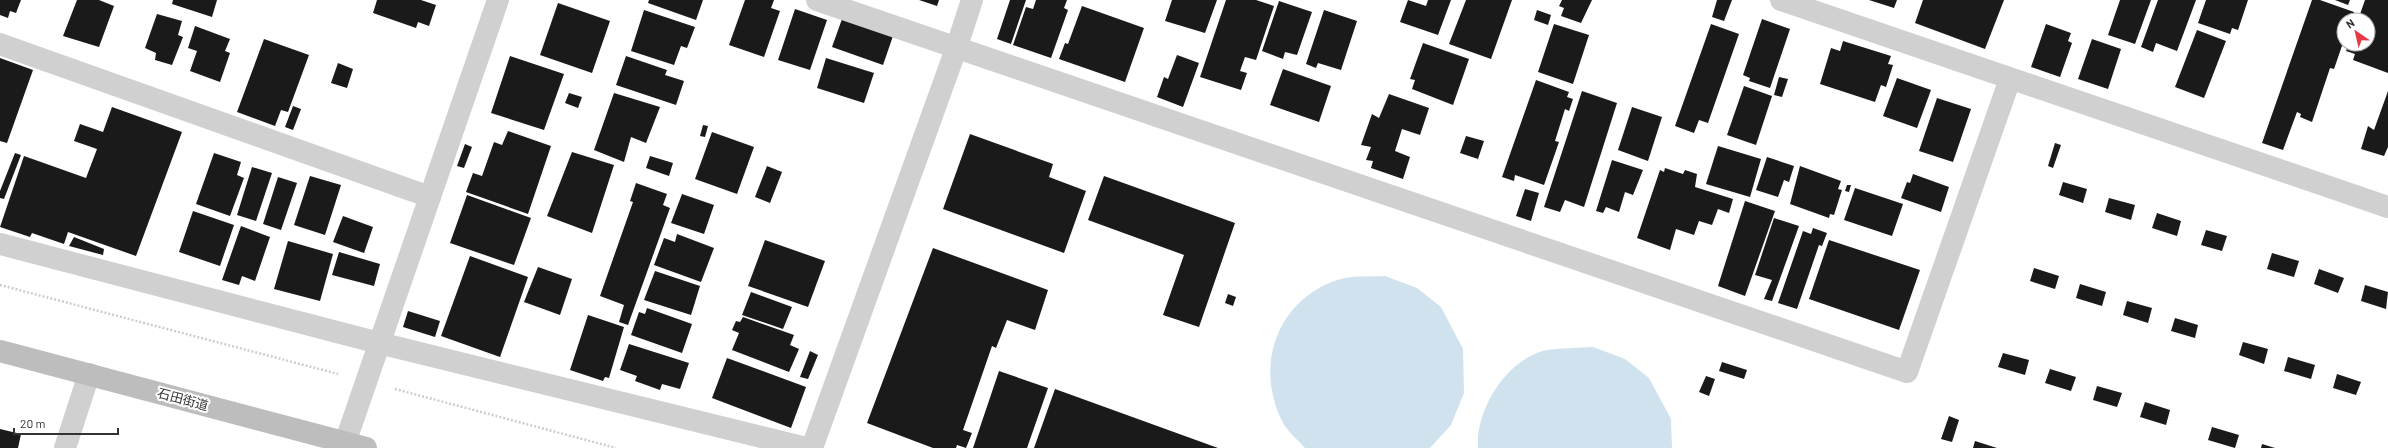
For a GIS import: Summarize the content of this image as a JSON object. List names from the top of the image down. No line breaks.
{"streets":{"street":["石田街道"]},"scale_bar":"20 m","north":"top left"}
